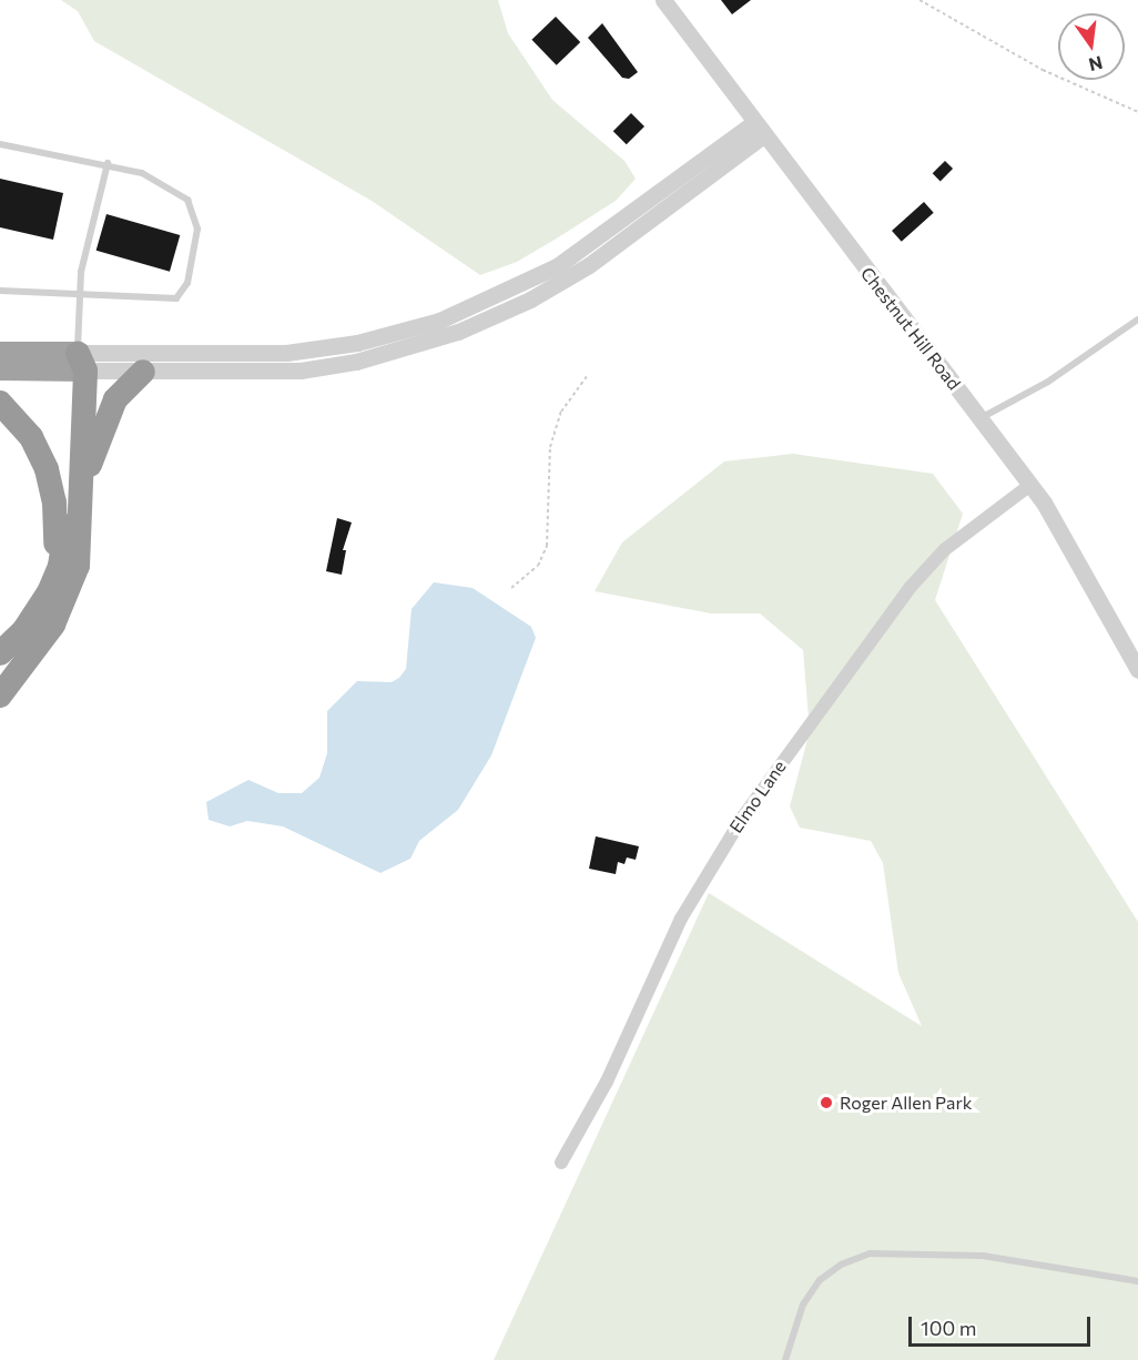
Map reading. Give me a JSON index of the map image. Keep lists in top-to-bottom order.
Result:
{
  "streets": {
    "street": ["Chestnut Hill Road", "Elmo Lane"]
  },
  "crossings": [
    ["Chestnut Hill Road", "Elmo Lane"]
  ],
  "places": ["Roger Allen Park"],
  "scale_bar": "100 m",
  "north": "bottom"
}
